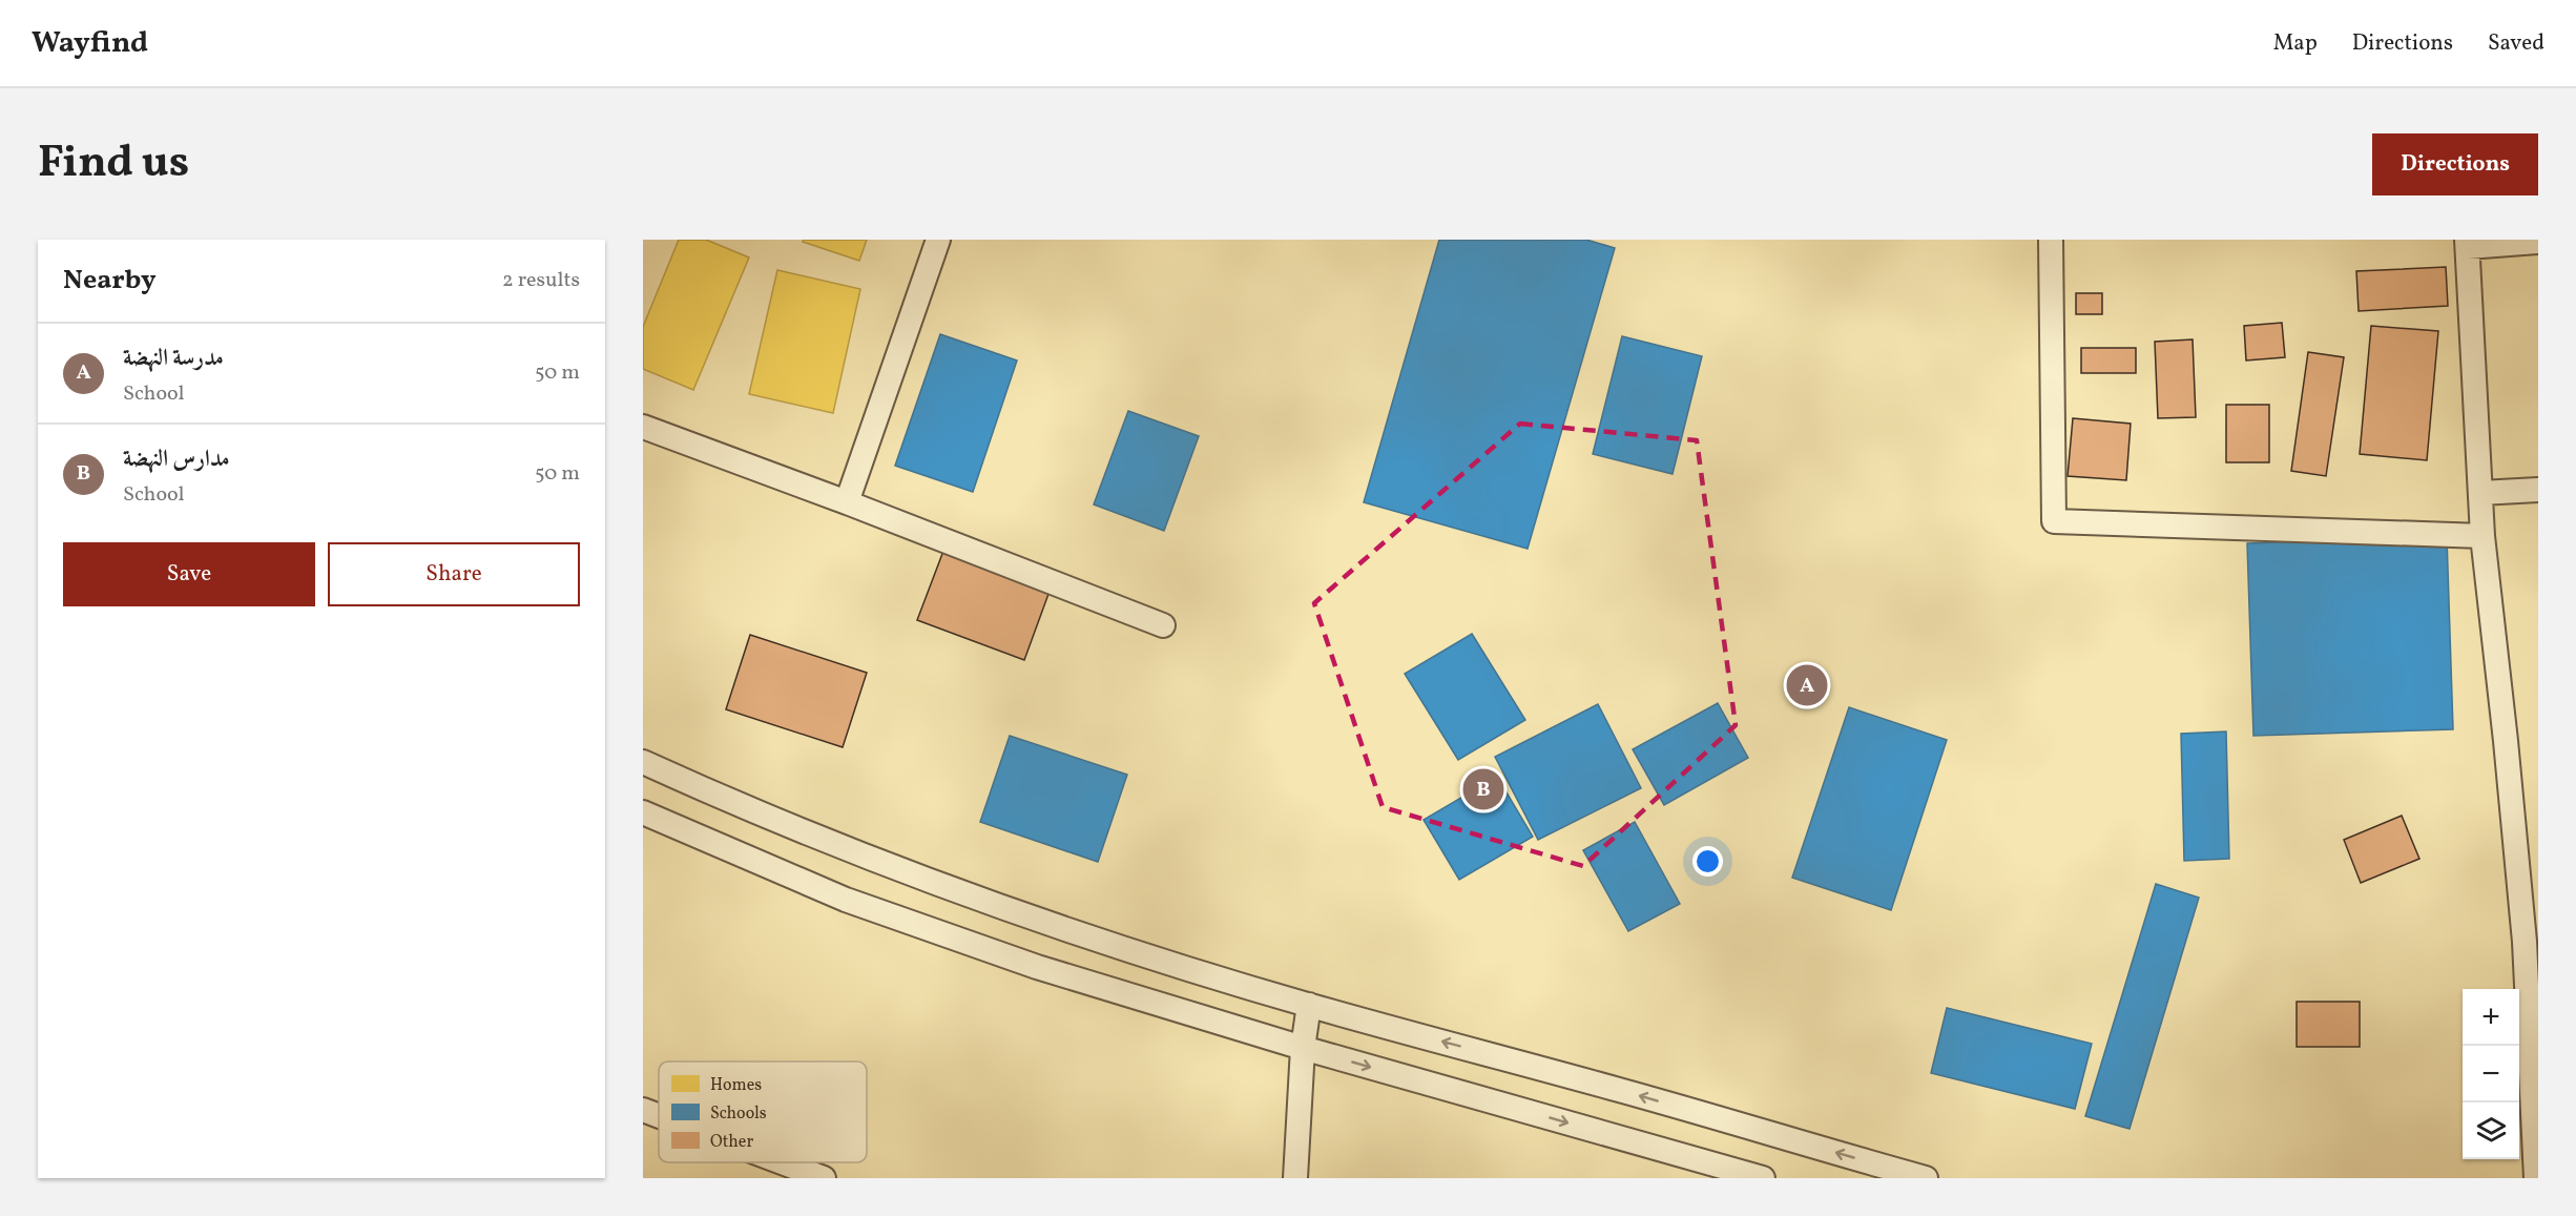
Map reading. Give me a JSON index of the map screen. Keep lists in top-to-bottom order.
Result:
{
  "legend": ["Homes", "Schools", "Other"],
  "page": {
    "header": "Wayfind",
    "nav": ["Map", "Directions", "Saved"],
    "title": "Find us",
    "buttons": [
      "Directions",
      ["Save", "Share"]
    ],
    "heading": ["Nearby", "2 results"],
    "list": [
      {
        "mark": "A",
        "name": "مدرسة النهضة",
        "note": "School",
        "value": "50 m"
      },
      {
        "mark": "B",
        "name": "مدارس النهضة",
        "note": "School",
        "value": "50 m"
      }
    ],
    "pins": ["A", "B"],
    "map_buttons": ["+", "−"]
  }
}
